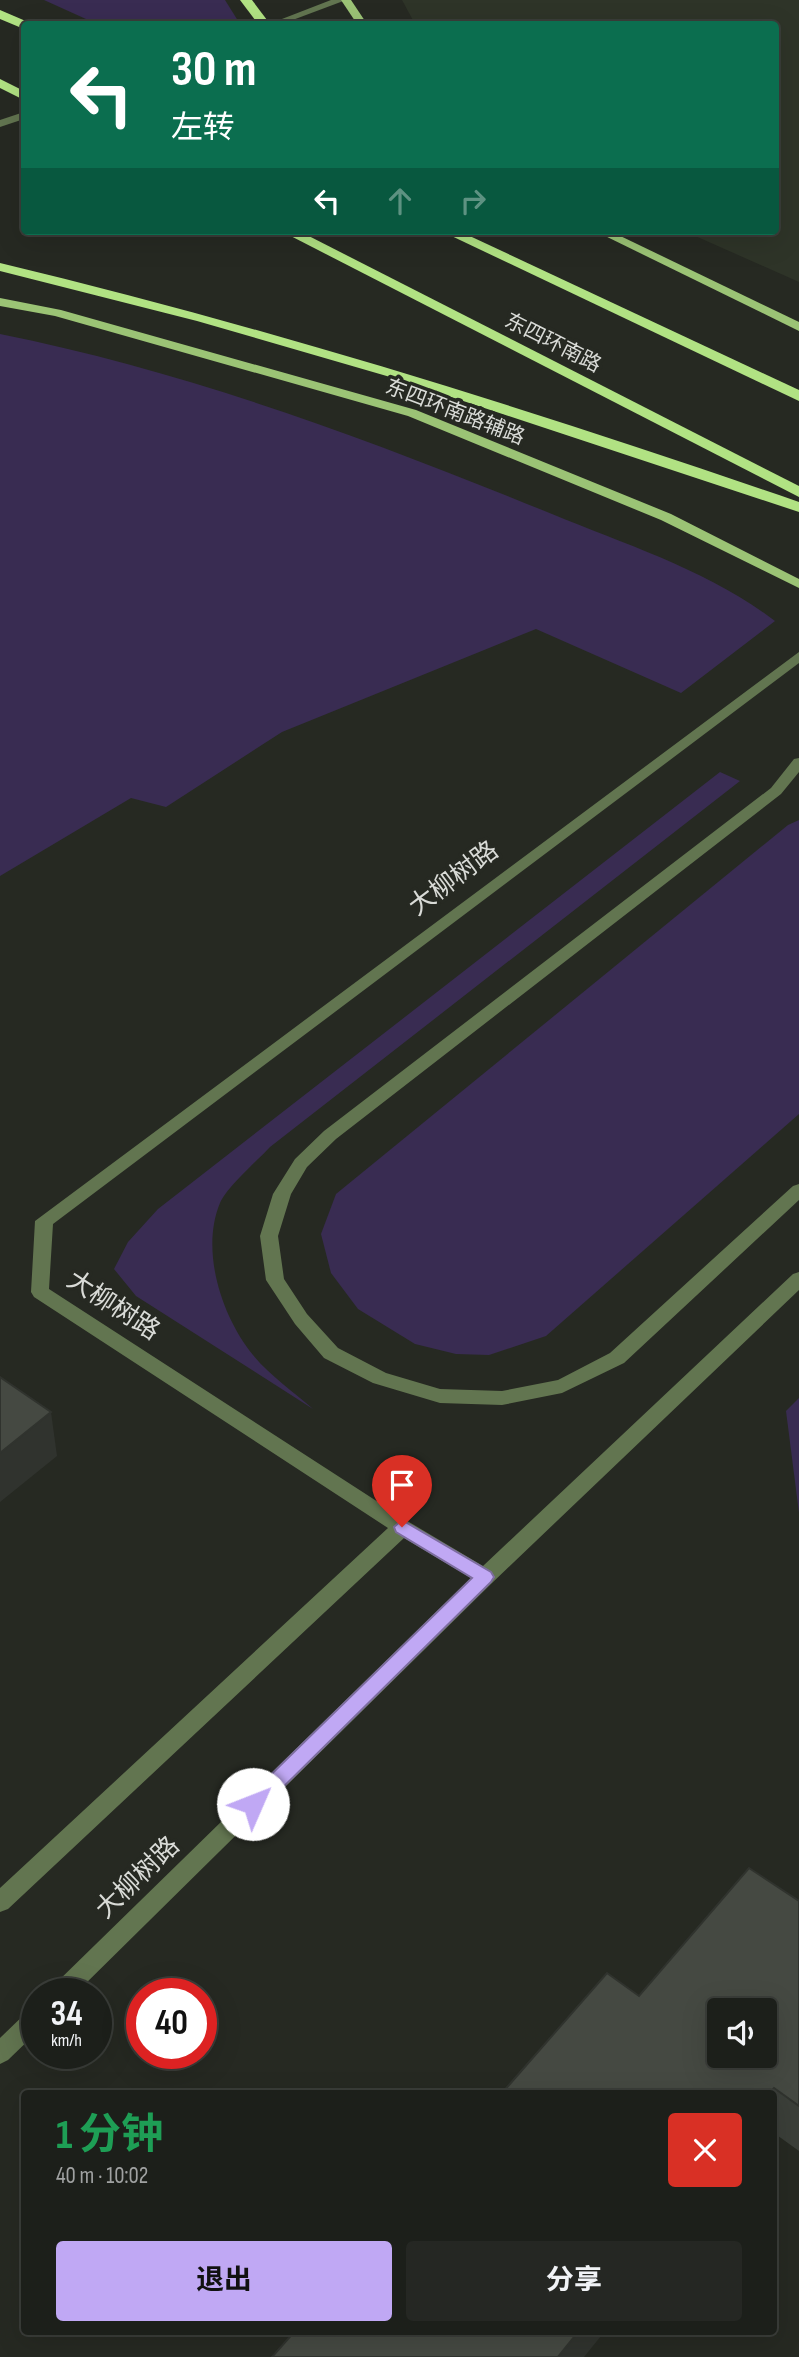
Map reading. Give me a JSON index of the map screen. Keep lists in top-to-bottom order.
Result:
{
  "streets": {
    "highway": ["东四环南路"],
    "main road": ["东四环南路辅路"],
    "street": ["大柳树路"]
  },
  "page": {
    "turn": ["30 m", "左转"],
    "speed": "34 km/h",
    "limit": "40",
    "heading": ["1 分钟", "40 m · 10:02"],
    "buttons": ["退出", "分享"]
  }
}
